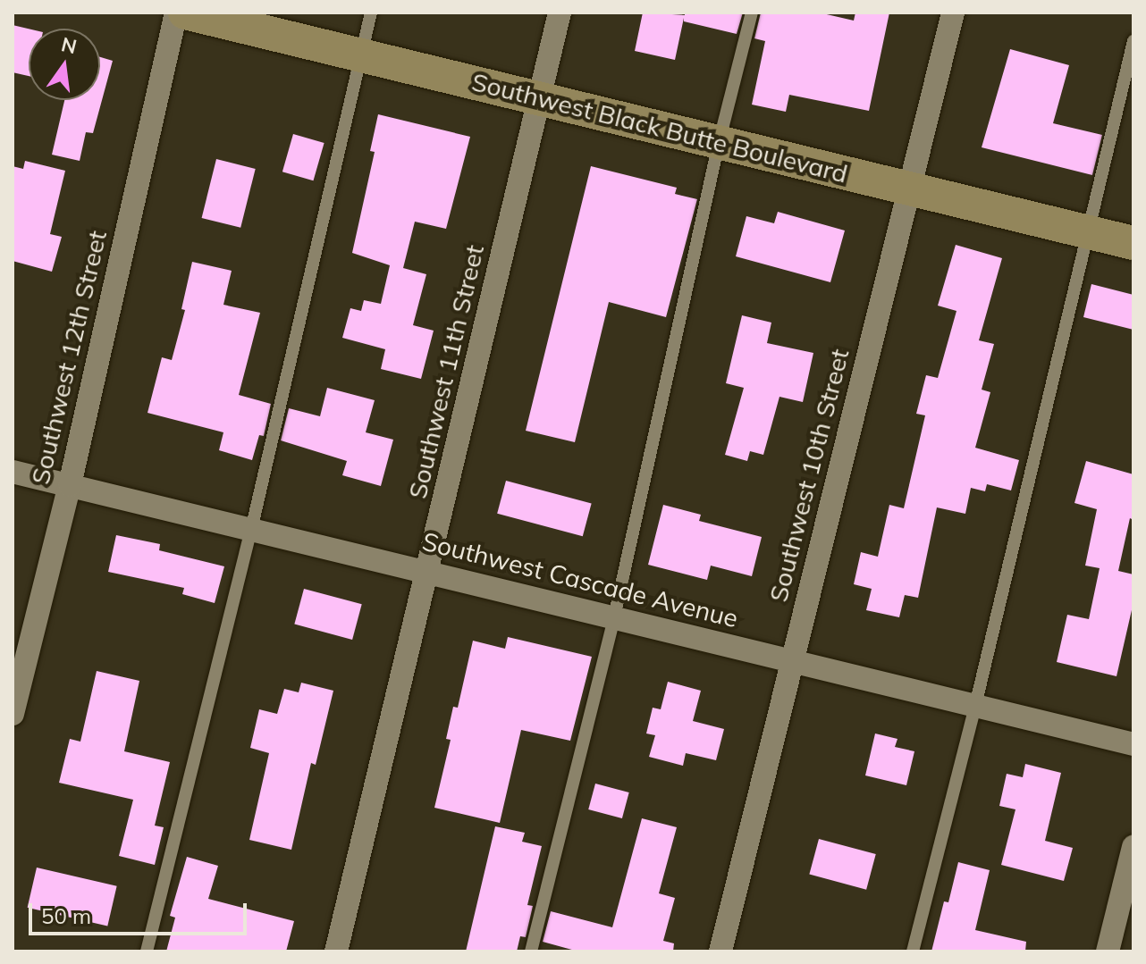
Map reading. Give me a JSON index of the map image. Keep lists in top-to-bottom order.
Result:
{
  "streets": {
    "street": [
      "Southwest Black Butte Boulevard",
      "Southwest 12th Street",
      "Southwest 11th Street",
      "Southwest 10th Street",
      "Southwest Cascade Avenue"
    ]
  },
  "crossings": [
    ["Southwest Black Butte Boulevard", "Southwest 11th Street"],
    ["Southwest Black Butte Boulevard", "Southwest 10th Street"],
    ["Southwest 12th Street", "Southwest Cascade Avenue"],
    ["Southwest 11th Street", "Southwest Cascade Avenue"],
    ["Southwest 10th Street", "Southwest Cascade Avenue"]
  ],
  "scale_bar": "50 m",
  "north": "top"
}
